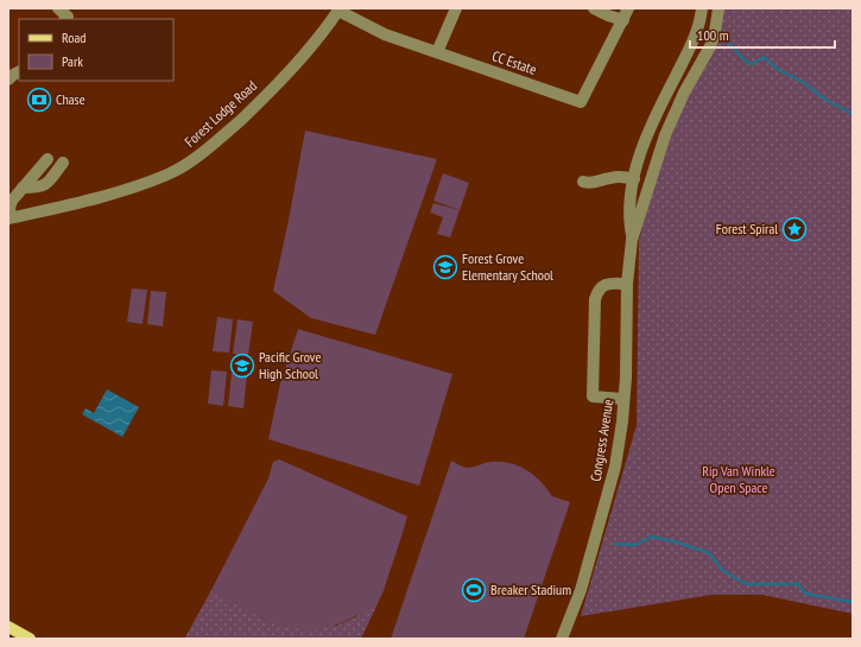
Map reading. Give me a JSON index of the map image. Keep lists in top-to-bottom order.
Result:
{
  "streets": {
    "street": ["CC Estate", "Forest Lodge Road", "Congress Avenue"]
  },
  "crossings": [
    ["CC Estate", "Forest Lodge Road"]
  ],
  "parks": ["Rip Van Winkle Open Space"],
  "places": {
    "bank": ["Chase"],
    "place": ["Forest Spiral"],
    "school or university": ["Forest Grove Elementary School", "Pacific Grove High School"],
    "sports": ["Breaker Stadium"]
  },
  "legend": ["Road", "Park"],
  "scale_bar": "100 m"
}
